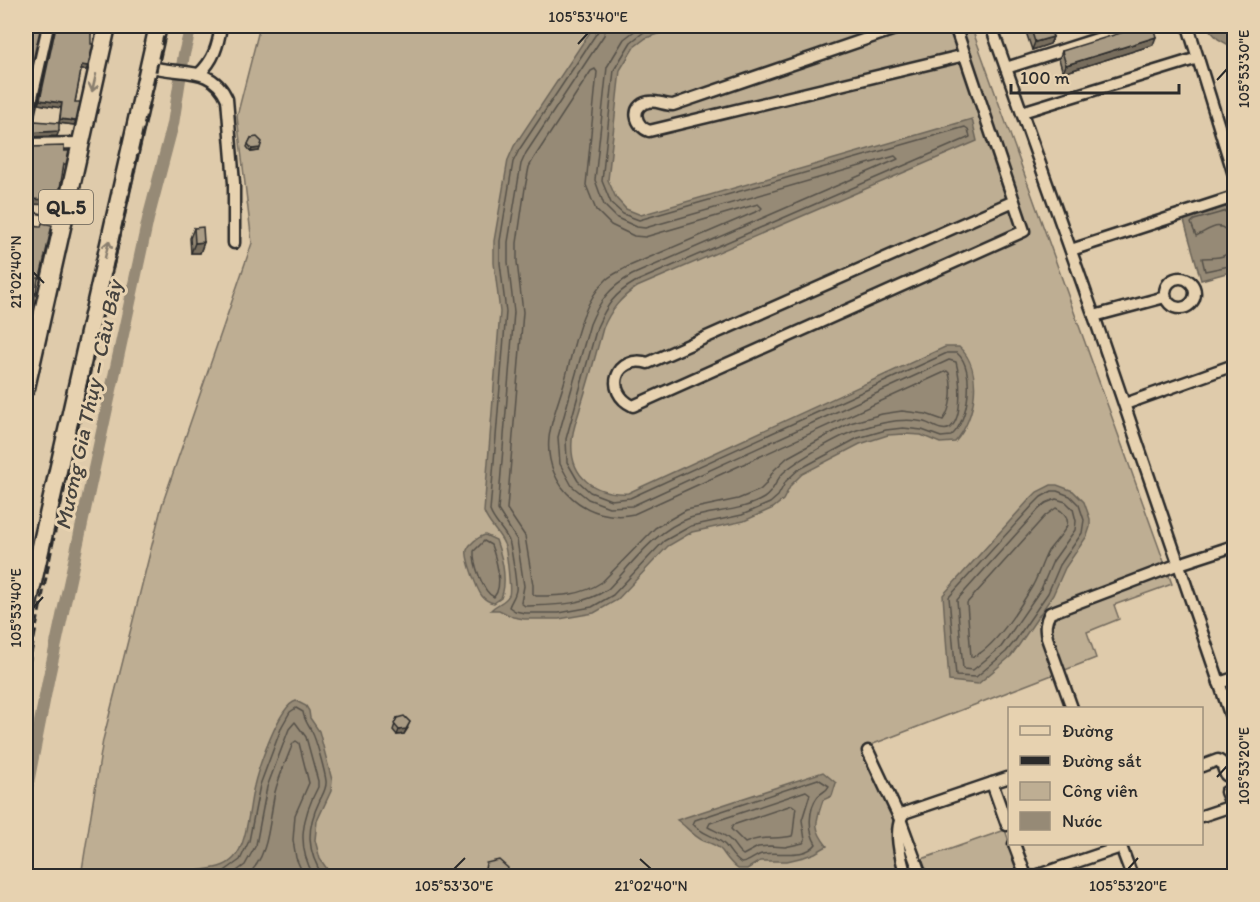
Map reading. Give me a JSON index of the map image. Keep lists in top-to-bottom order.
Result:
{
  "streets": {
    "highway": ["QL.5"]
  },
  "water": ["Mương Gia Thụy – Cầu Bây"],
  "legend": [
    "Đường",
    "Đường sắt",
    "Công viên",
    "Nước"
  ],
  "scale_bar": "100 m",
  "coordinates": [
    "105°53'40\"E",
    "105°53'30\"E",
    "21°02'40\"N",
    "105°53'20\"E"
  ]
}
